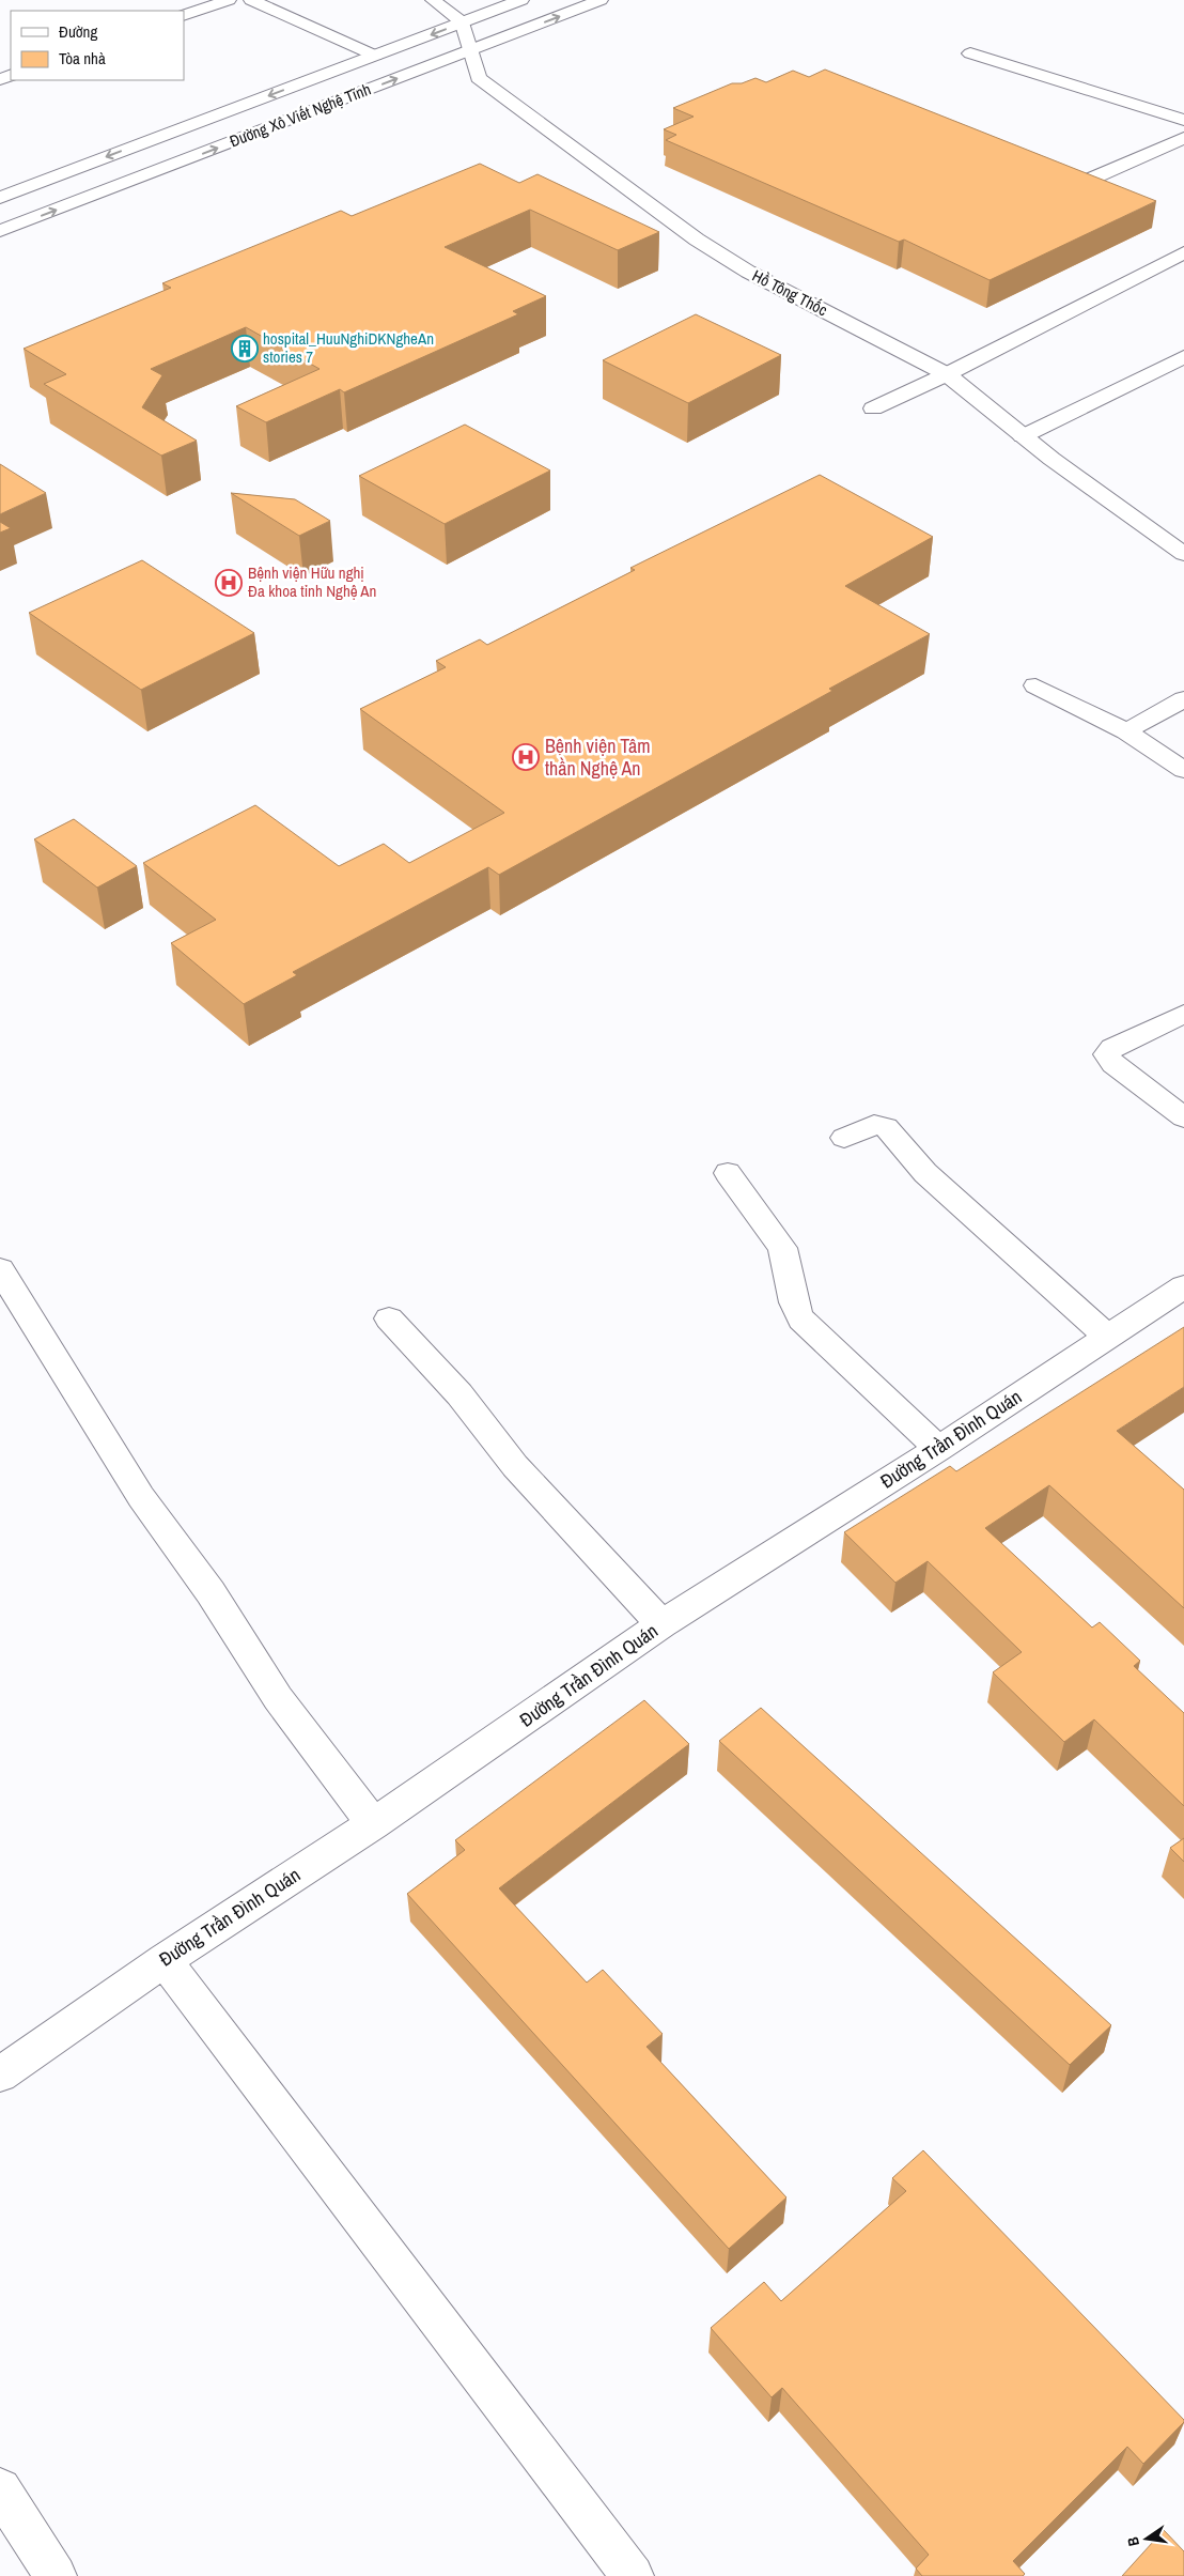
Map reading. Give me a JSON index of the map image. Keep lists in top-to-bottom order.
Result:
{
  "streets": {
    "street": ["Đường Xô Viết Nghệ Tĩnh", "Hồ Tông Thốc", "Đường Trần Đình Quán"]
  },
  "crossings": [
    ["Đường Xô Viết Nghệ Tĩnh", "Hồ Tông Thốc"]
  ],
  "places": {
    "building": ["hospital_HuuNghiDKNgheAn stories 7"],
    "hospital": ["Bệnh viện Hữu nghị Đa khoa tỉnh Nghệ An", "Bệnh viện Tâm thần Nghệ An"]
  },
  "legend": ["Đường", "Tòa nhà"],
  "north": "left"
}
